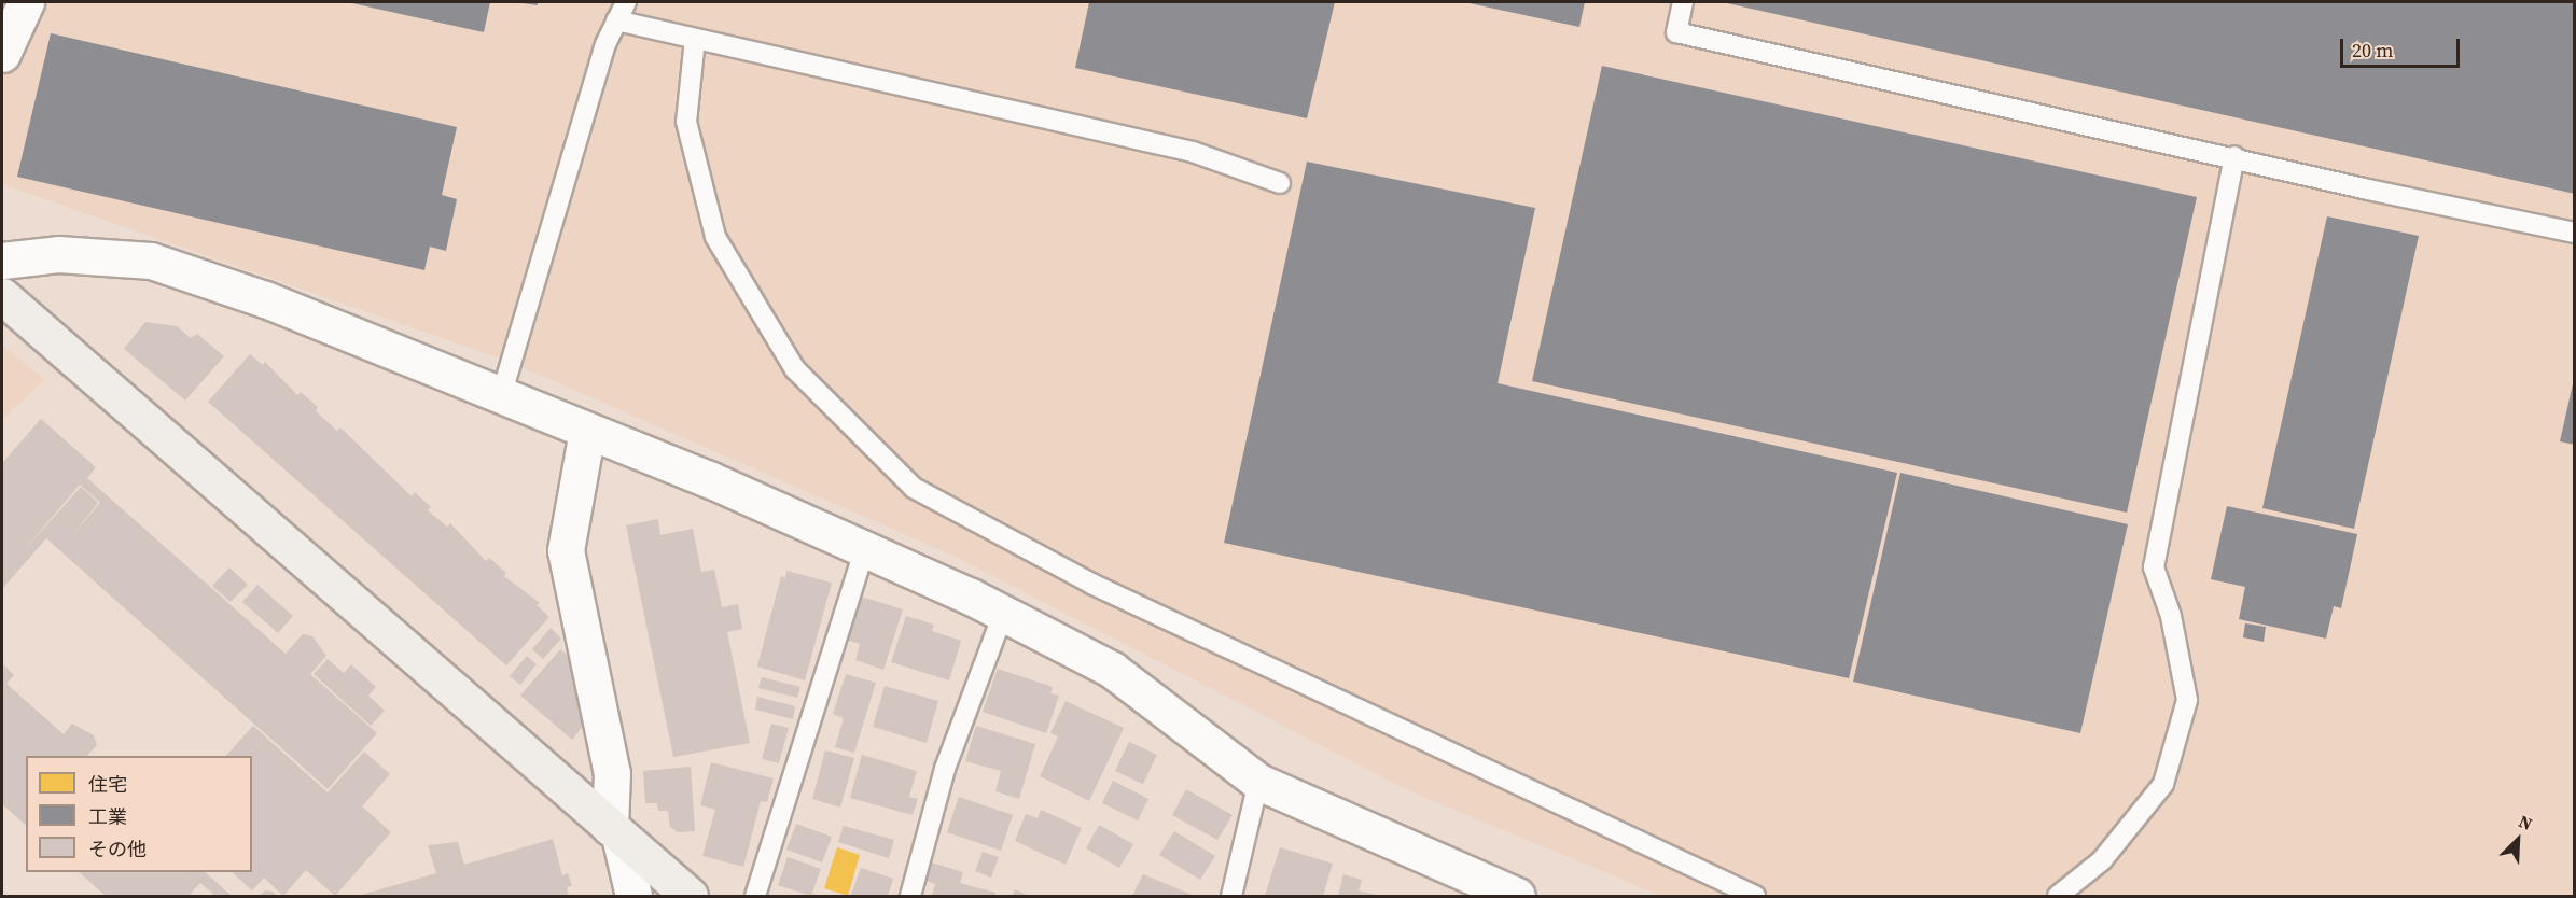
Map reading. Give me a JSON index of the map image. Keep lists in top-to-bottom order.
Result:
{
  "legend": ["住宅", "工業", "その他"],
  "scale_bar": "20 m",
  "north": "top right"
}
